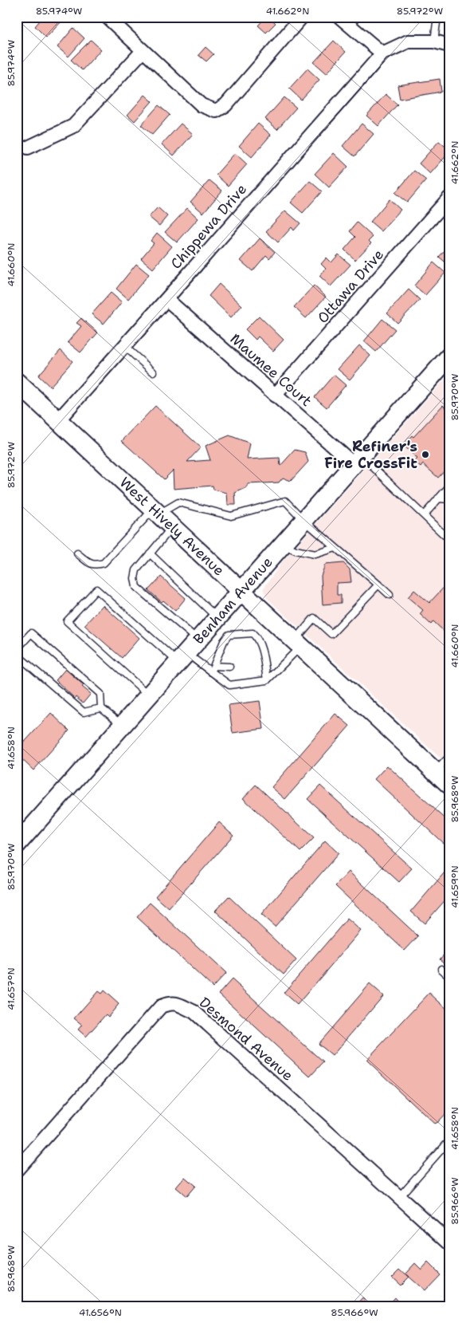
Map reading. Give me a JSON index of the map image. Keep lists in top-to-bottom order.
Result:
{
  "streets": {
    "main road": ["West Hively Avenue", "Benham Avenue"],
    "street": [
      "Chippewa Drive",
      "Ottawa Drive",
      "Maumee Court",
      "Desmond Avenue"
    ]
  },
  "crossings": [
    ["Chippewa Drive", "Maumee Court"],
    ["Chippewa Drive", "West Hively Avenue"],
    ["Ottawa Drive", "Maumee Court"],
    ["Maumee Court", "Benham Avenue"],
    ["West Hively Avenue", "Benham Avenue"]
  ],
  "places": ["Refiner's Fire CrossFit"],
  "coordinates": [
    "85.974°W",
    "41.662°N",
    "85.972°W",
    "41.660°N",
    "85.970°W",
    "41.658°N",
    "85.968°W",
    "41.659°N",
    "41.657°N",
    "85.966°W",
    "41.656°N"
  ]
}
